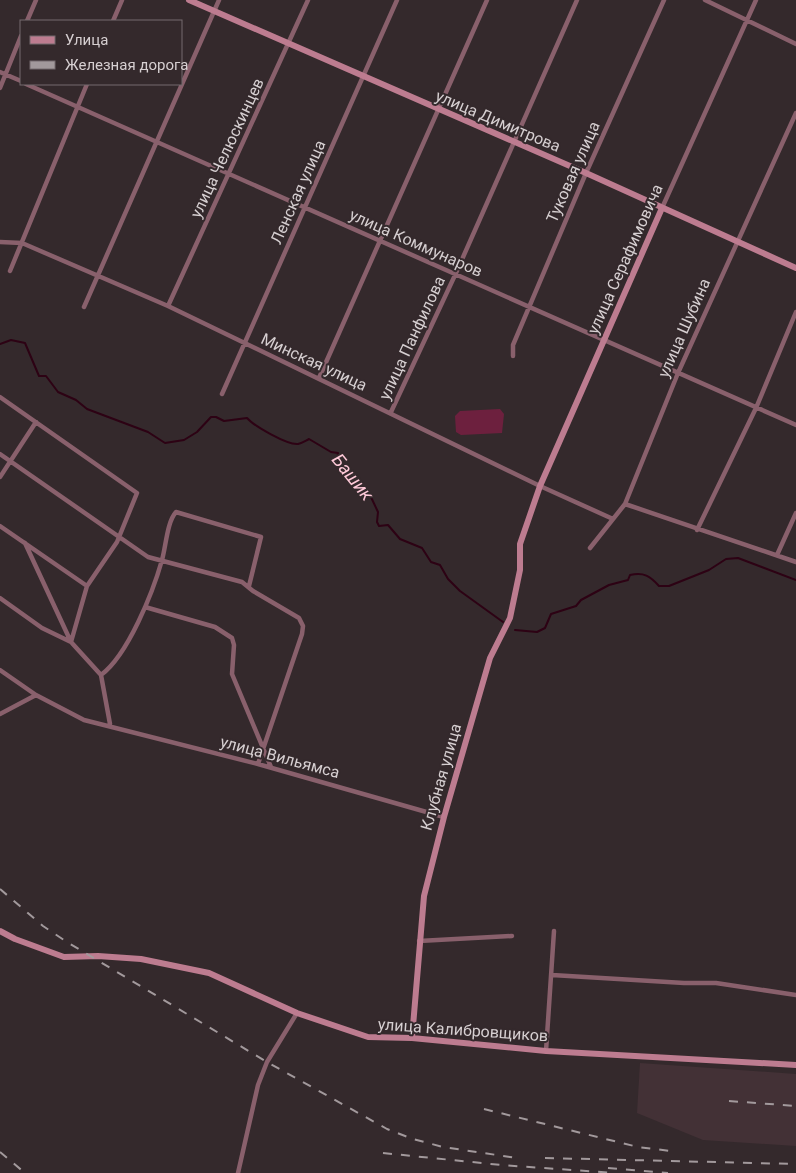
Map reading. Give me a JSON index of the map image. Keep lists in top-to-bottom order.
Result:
{
  "streets": {
    "street": [
      "улица Димитрова",
      "улица Челюскинцев",
      "Туковая улица",
      "Ленская улица",
      "улица Коммунаров",
      "улица Серафимовича",
      "улица Шубина",
      "улица Панфилова",
      "Минская улица",
      "улица Вильямса",
      "Клубная улица",
      "улица Калибровщиков"
    ]
  },
  "crossings": [
    ["улица Димитрова", "улица Челюскинцев"],
    ["улица Димитрова", "Туковая улица"],
    ["улица Димитрова", "Ленская улица"],
    ["улица Димитрова", "улица Серафимовича"],
    ["улица Димитрова", "улица Шубина"],
    ["улица Димитрова", "улица Панфилова"],
    ["улица Челюскинцев", "улица Коммунаров"],
    ["улица Челюскинцев", "Минская улица"],
    ["Туковая улица", "улица Коммунаров"],
    ["Ленская улица", "улица Коммунаров"],
    ["Ленская улица", "Минская улица"],
    ["улица Коммунаров", "улица Серафимовича"],
    ["улица Коммунаров", "улица Шубина"],
    ["улица Коммунаров", "улица Панфилова"],
    ["улица Серафимовича", "Минская улица"],
    ["улица Серафимовича", "Клубная улица"],
    ["улица Шубина", "Минская улица"],
    ["улица Панфилова", "Минская улица"],
    ["улица Вильямса", "Клубная улица"],
    ["Клубная улица", "улица Калибровщиков"]
  ],
  "water": ["Башик"],
  "legend": ["Улица", "Железная дорога"]
}
